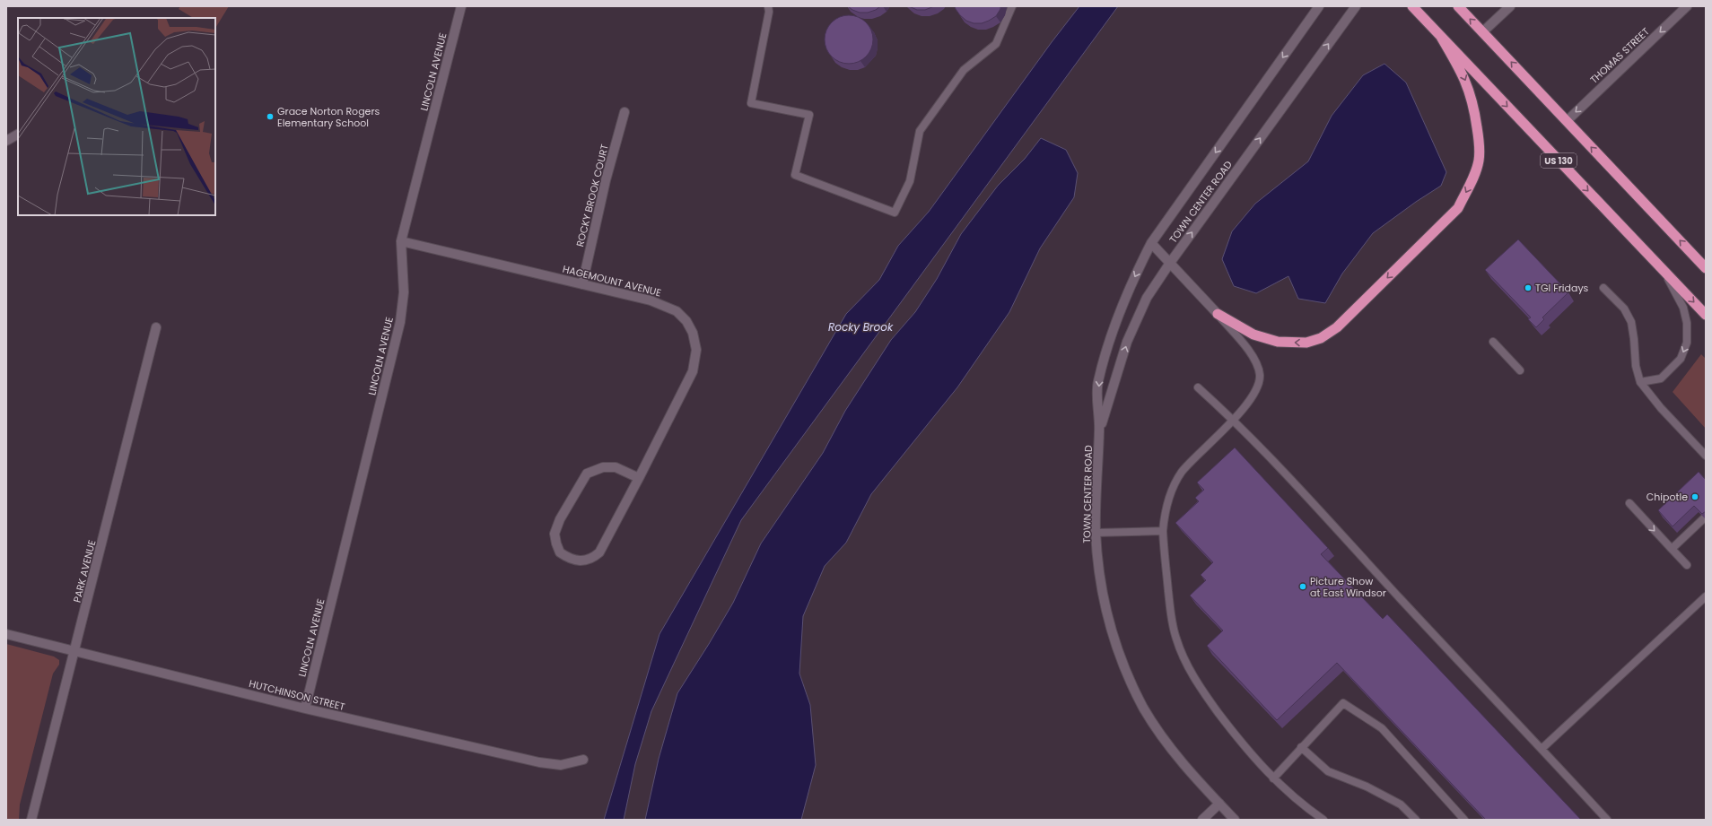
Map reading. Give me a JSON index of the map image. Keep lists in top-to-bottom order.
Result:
{
  "streets": {
    "highway": ["US 130"],
    "street": [
      "THOMAS STREET",
      "LINCOLN AVENUE",
      "ROCKY BROOK COURT",
      "TOWN CENTER ROAD",
      "HAGEMOUNT AVENUE",
      "PARK AVENUE",
      "HUTCHINSON STREET"
    ]
  },
  "crossings": [
    ["LINCOLN AVENUE", "HAGEMOUNT AVENUE"],
    ["LINCOLN AVENUE", "HUTCHINSON STREET"],
    ["ROCKY BROOK COURT", "HAGEMOUNT AVENUE"],
    ["PARK AVENUE", "HUTCHINSON STREET"]
  ],
  "one_way": ["THOMAS STREET"],
  "water": ["Rocky Brook"],
  "places": [
    "Grace Norton Rogers Elementary School",
    "TGI Fridays",
    "Chipotle",
    "Picture Show at East Windsor"
  ]
}
